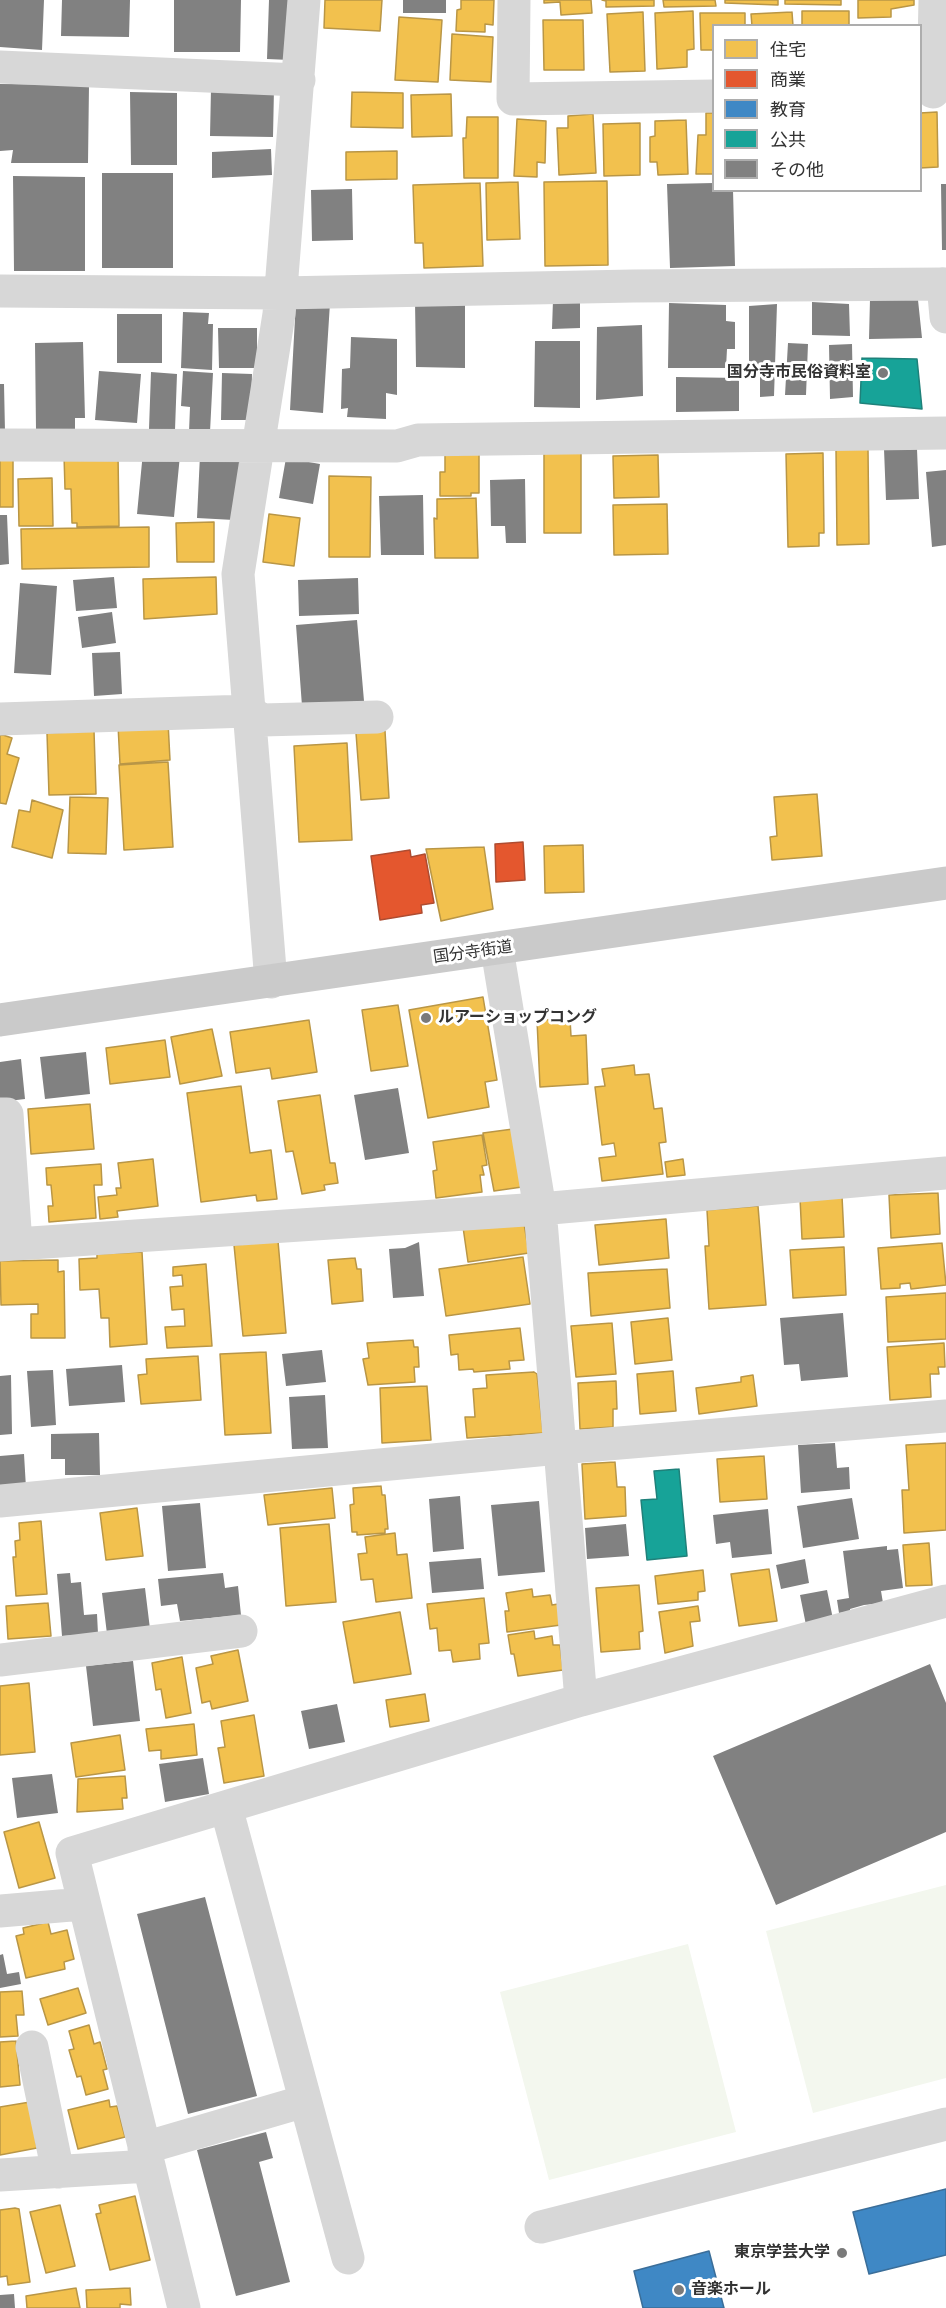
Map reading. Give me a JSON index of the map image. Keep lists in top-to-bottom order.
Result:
{
  "streets": {
    "main road": ["国分寺街道"]
  },
  "places": [
    "国分寺市民俗資料室",
    "ルアーショップコング",
    "東京学芸大学",
    "音楽ホール"
  ],
  "legend": [
    "住宅",
    "商業",
    "教育",
    "公共",
    "その他"
  ]
}
